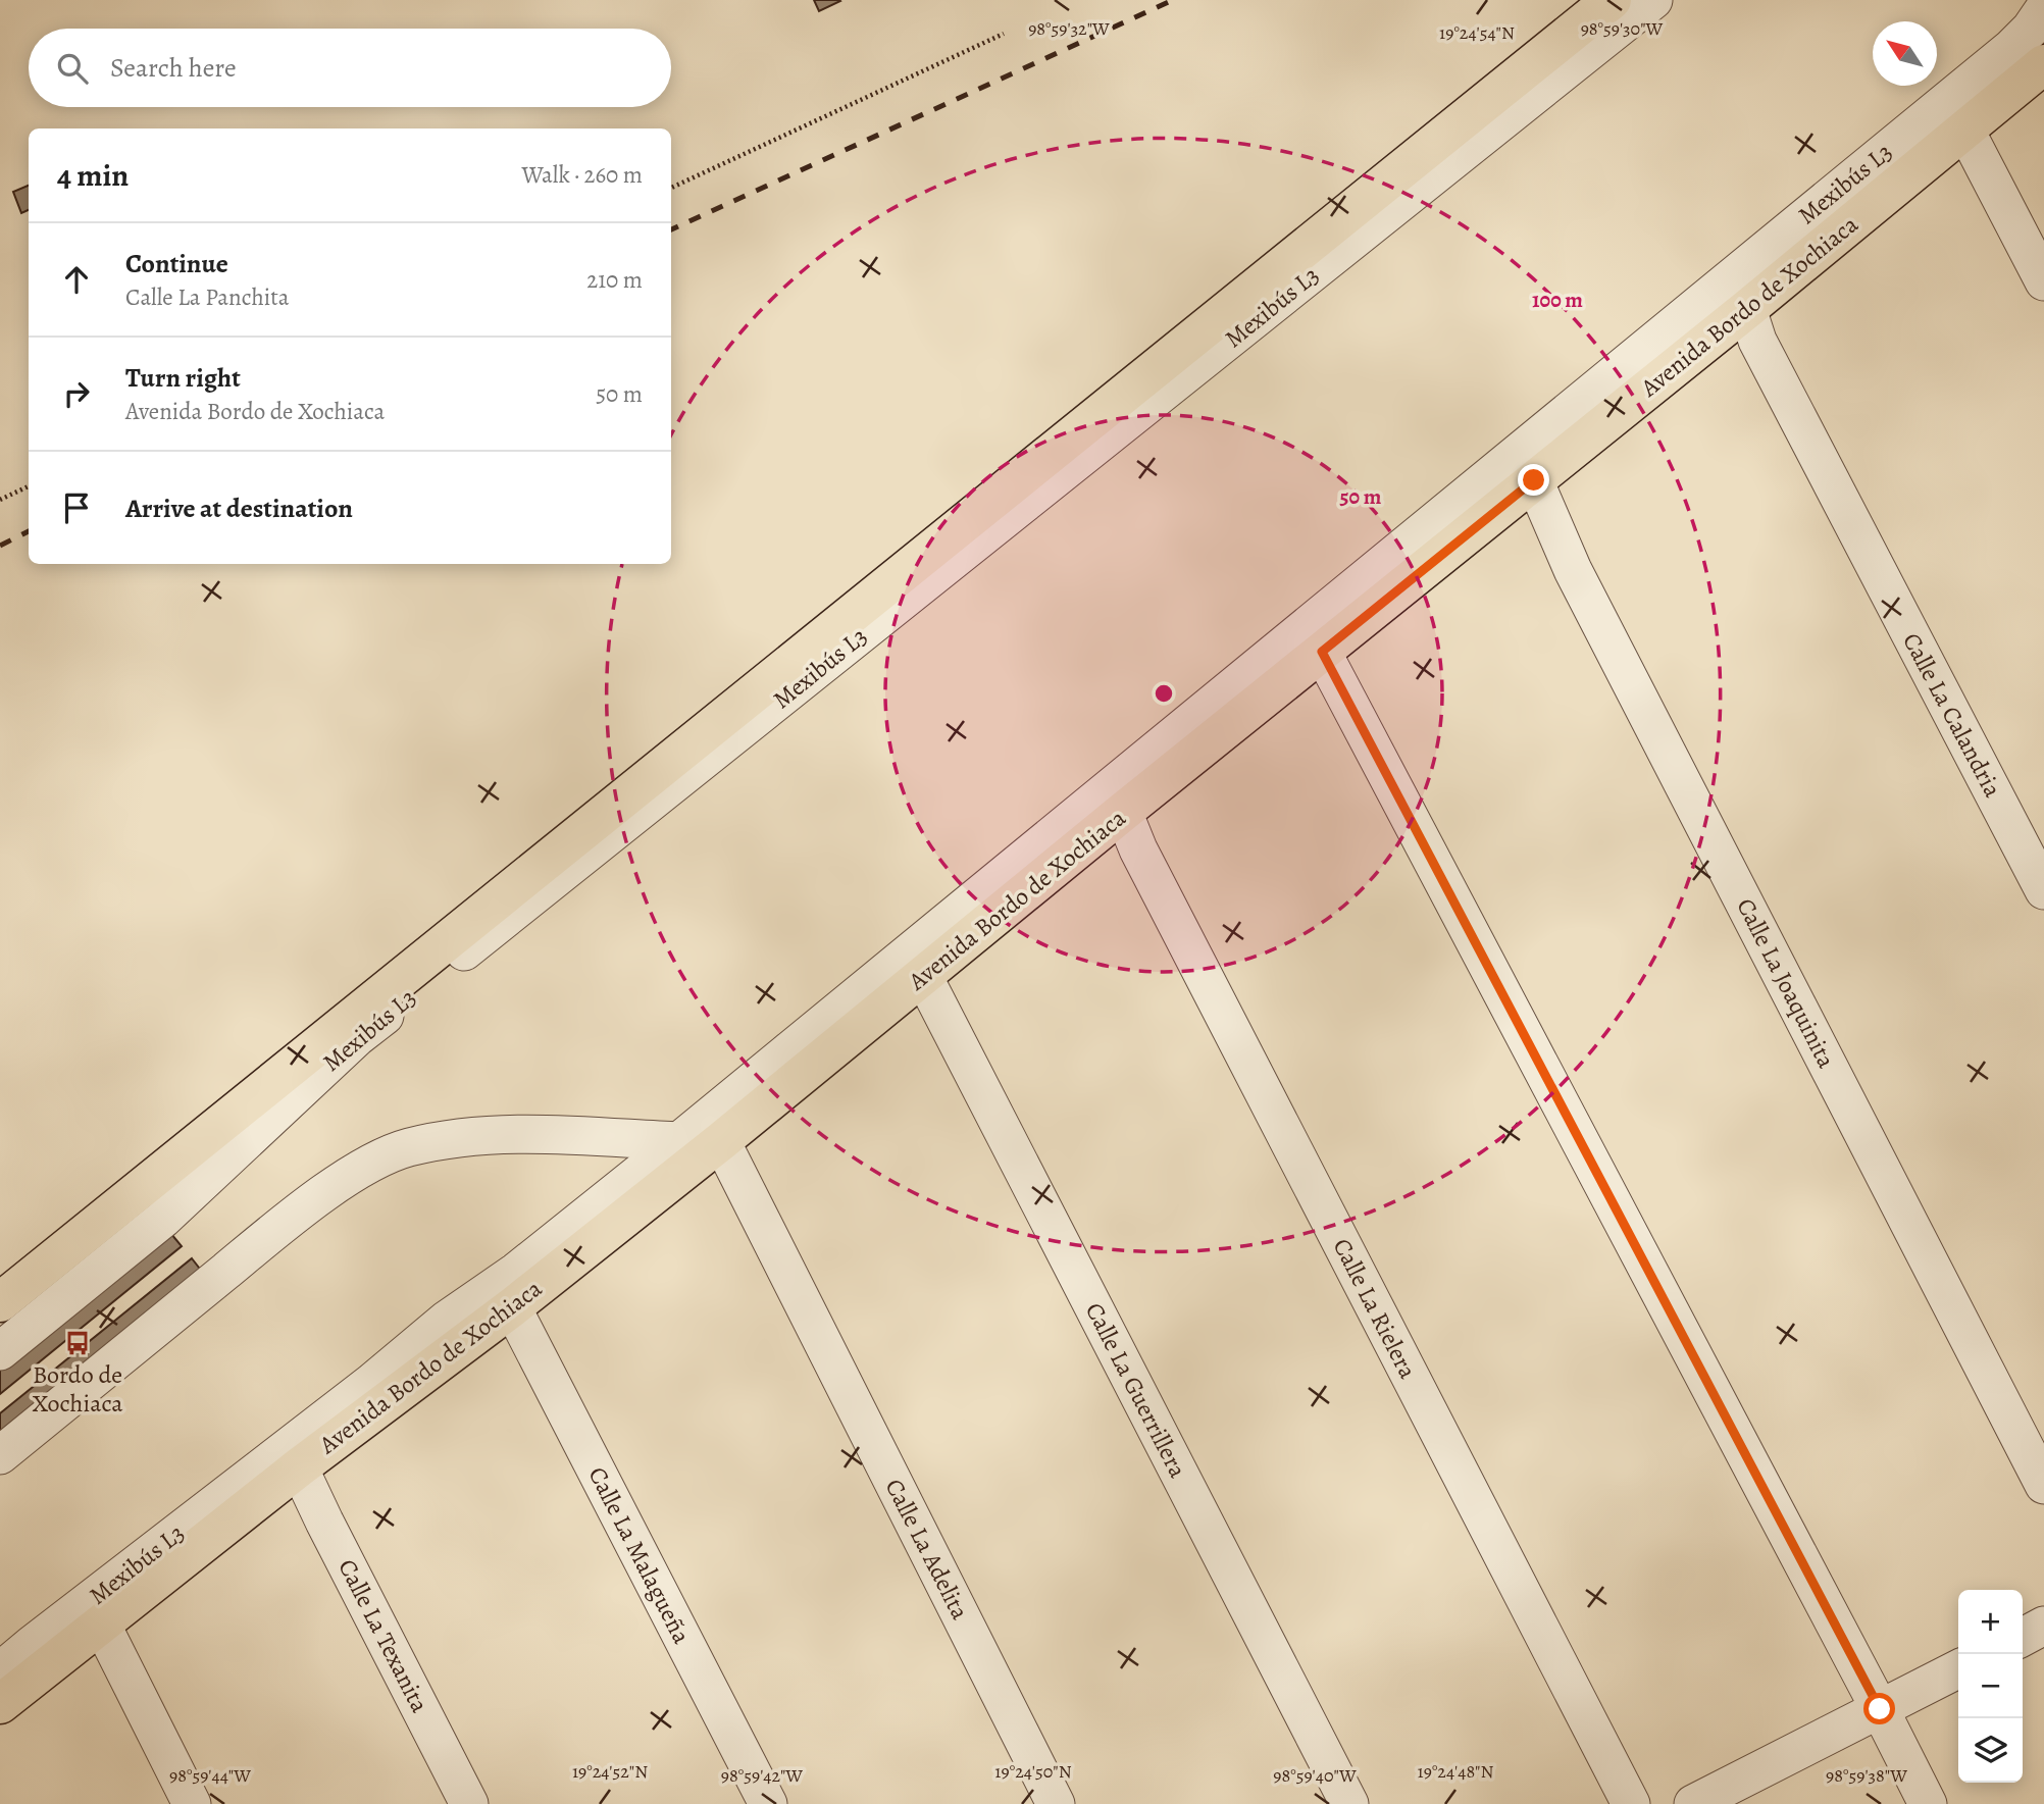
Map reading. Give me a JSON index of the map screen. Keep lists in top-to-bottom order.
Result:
{
  "streets": {
    "main road": ["Avenida Bordo de Xochiaca"],
    "street": [
      "Mexibús L3",
      "Calle La Calandria",
      "Calle La Joaquinita",
      "Calle La Rielera",
      "Calle La Guerrillera",
      "Calle La Adelita",
      "Calle La Malagueña",
      "Calle La Texanita"
    ]
  },
  "crossings": [
    ["Avenida Bordo de Xochiaca", "Calle La Calandria"],
    ["Avenida Bordo de Xochiaca", "Calle La Joaquinita"],
    ["Avenida Bordo de Xochiaca", "Calle La Rielera"],
    ["Avenida Bordo de Xochiaca", "Calle La Guerrillera"],
    ["Avenida Bordo de Xochiaca", "Calle La Adelita"],
    ["Avenida Bordo de Xochiaca", "Calle La Malagueña"],
    ["Avenida Bordo de Xochiaca", "Calle La Texanita"]
  ],
  "places": {
    "bus stop": ["Bordo de Xochiaca"]
  },
  "north": "top left",
  "page": {
    "search": "Search here",
    "heading": ["4 min", "Walk · 260 m"],
    "list": [
      ["Continue", "Calle La Panchita", "210 m"],
      ["Turn right", "Avenida Bordo de Xochiaca", "50 m"],
      "Arrive at destination"
    ],
    "map_buttons": ["+", "−"]
  },
  "coordinates": [
    "98°59'32\"W",
    "98°59'30\"W",
    "19°24'54\"N",
    "19°24'52\"N",
    "19°24'50\"N",
    "19°24'48\"N",
    "98°59'44\"W",
    "98°59'42\"W",
    "98°59'40\"W",
    "98°59'38\"W"
  ],
  "rings": ["100 m", "50 m"]
}
